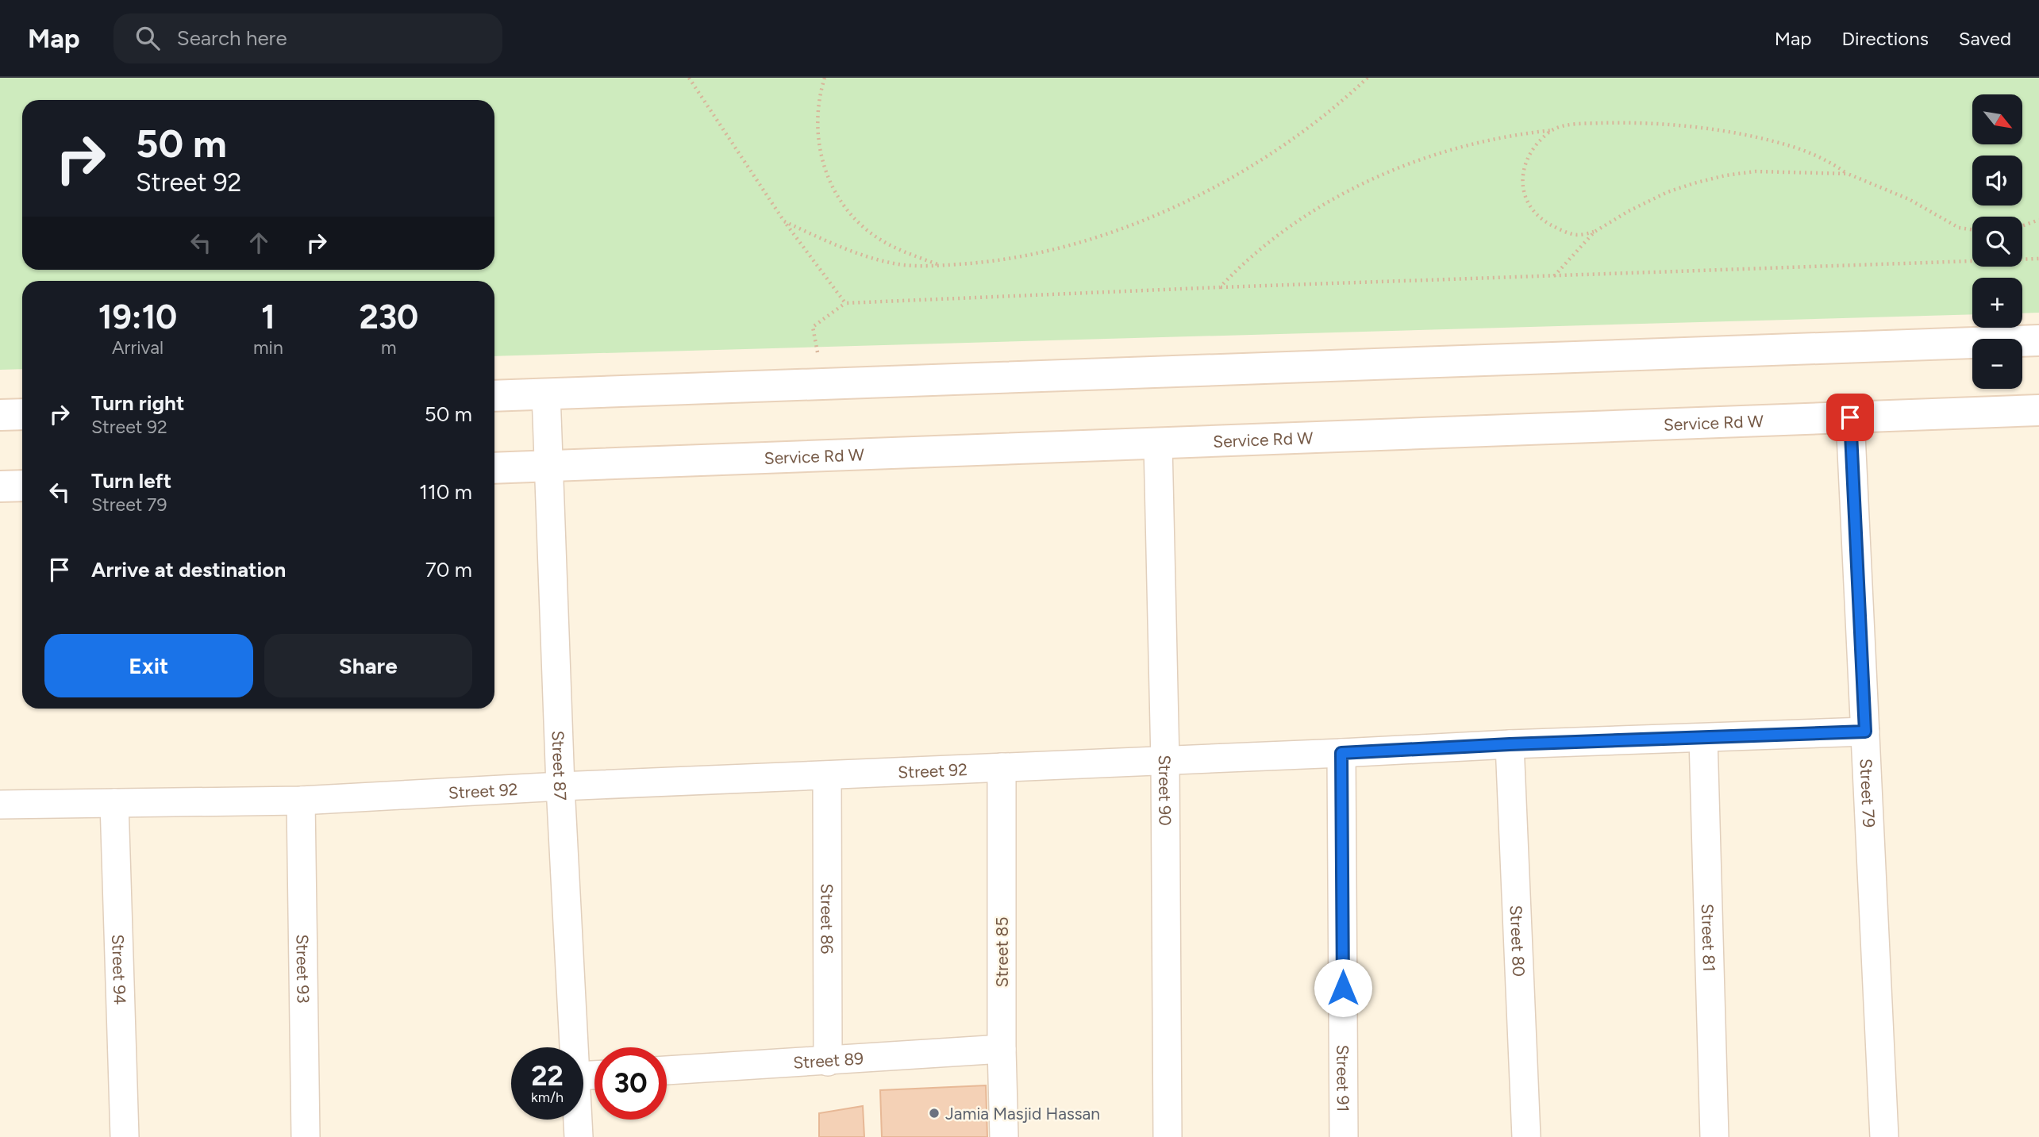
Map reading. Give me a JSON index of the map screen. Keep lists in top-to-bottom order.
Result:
{
  "streets": {
    "main road": ["Service Rd W"],
    "street": [
      "Street 87",
      "Street 92",
      "Street 90",
      "Street 79",
      "Street 86",
      "Street 81",
      "Street 80",
      "Street 85",
      "Street 93",
      "Street 94",
      "Street 89",
      "Street 91"
    ]
  },
  "crossings": [
    ["Service Rd W", "Street 87"],
    ["Service Rd W", "Street 90"],
    ["Service Rd W", "Street 79"],
    ["Street 87", "Street 92"],
    ["Street 92", "Street 90"],
    ["Street 92", "Street 79"],
    ["Street 92", "Street 86"],
    ["Street 92", "Street 81"],
    ["Street 92", "Street 80"],
    ["Street 92", "Street 85"],
    ["Street 92", "Street 93"],
    ["Street 92", "Street 94"],
    ["Street 92", "Street 91"],
    ["Street 86", "Street 89"],
    ["Street 85", "Street 89"]
  ],
  "places": ["Jamia Masjid Hassan"],
  "north": "bottom right",
  "page": {
    "header": "Map",
    "search": "Search here",
    "nav": ["Map", "Directions", "Saved"],
    "map_buttons": ["+", "−"],
    "turn": ["50 m", "Street 92"],
    "eta": [
      "19:10",
      "Arrival",
      "1",
      "min",
      "230",
      "m"
    ],
    "list": [
      {
        "name": "Turn right",
        "note": "Street 92",
        "value": "50 m"
      },
      {
        "name": "Turn left",
        "note": "Street 79",
        "value": "110 m"
      },
      {
        "name": "Arrive at destination",
        "value": "70 m"
      }
    ],
    "buttons": ["Exit", "Share"],
    "speed": "22 km/h",
    "limit": "30"
  }
}
